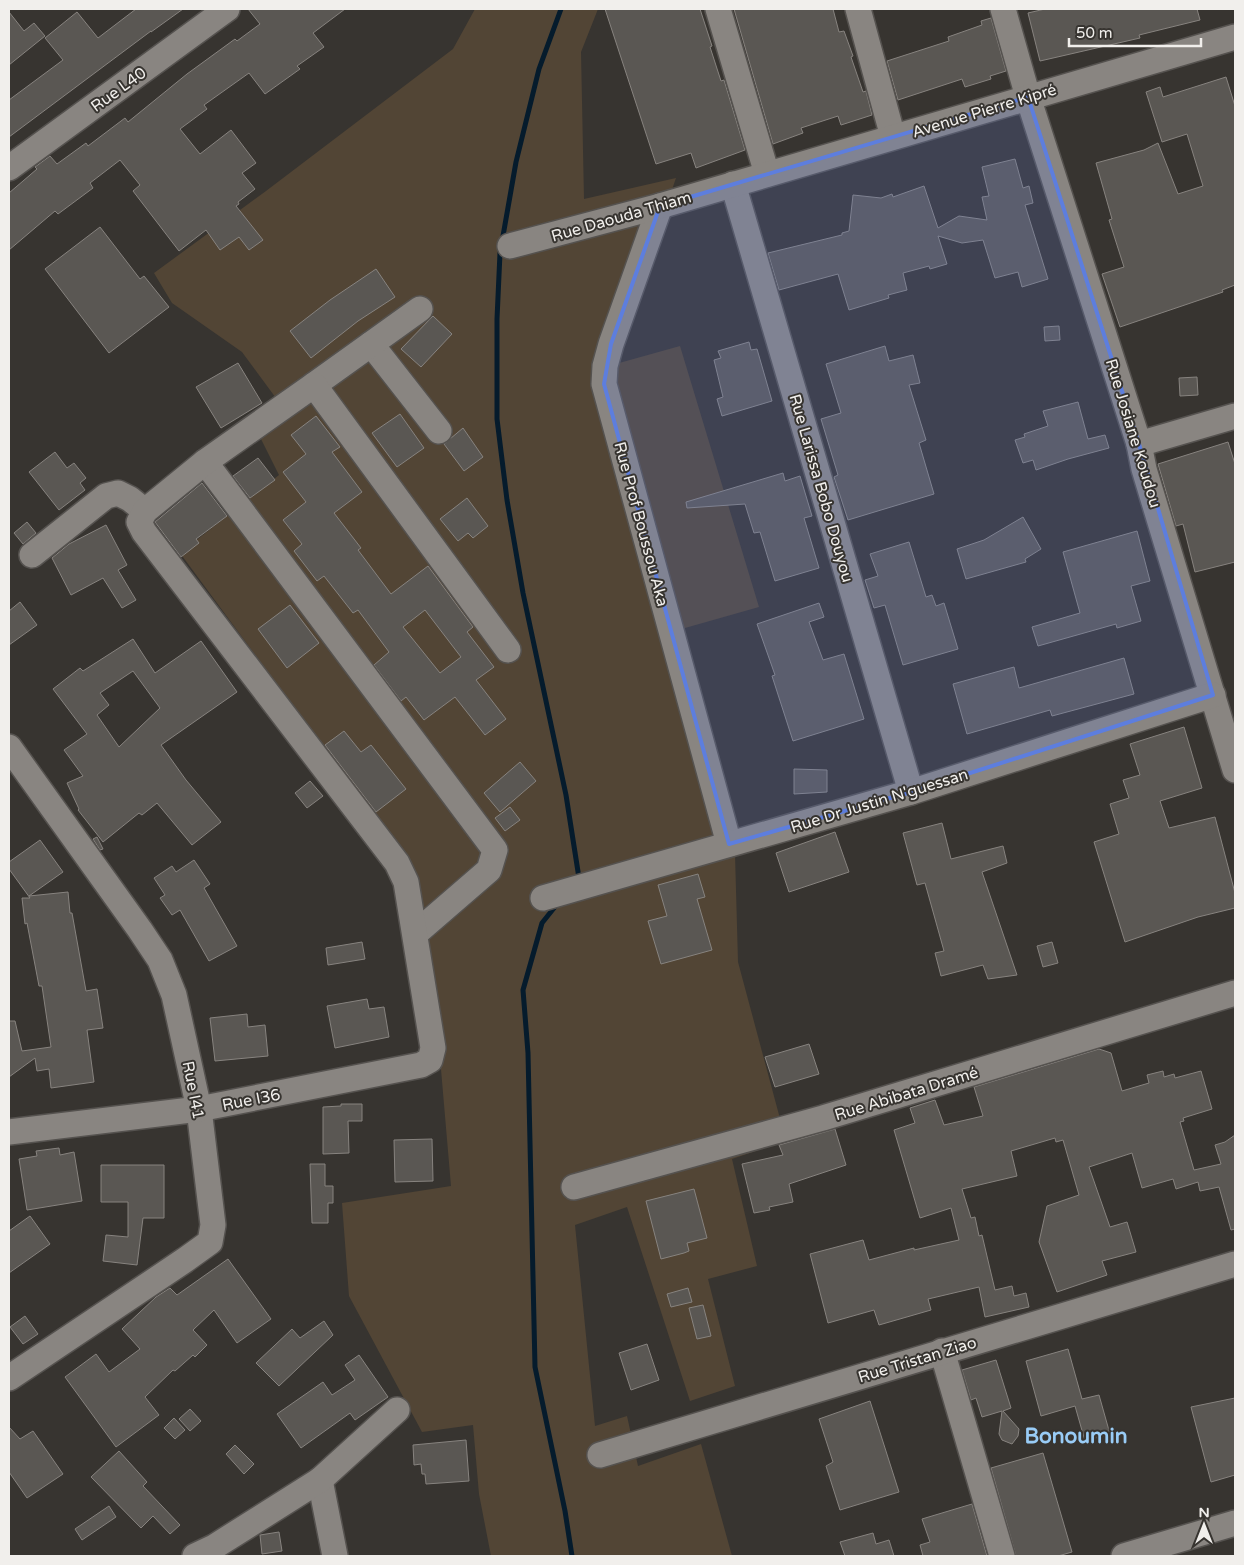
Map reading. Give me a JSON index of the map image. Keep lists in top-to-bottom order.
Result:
{
  "streets": {
    "street": [
      "Rue L40",
      "Avenue Pierre Kipré",
      "Rue Daouda Thiam",
      "Rue Josiane Koudou",
      "Rue Larissa Bobo Douyou",
      "Rue Prof Boussou Aka",
      "Rue Dr Justin N'guessan",
      "Rue I41",
      "Rue Abibata Dramé",
      "Rue I36",
      "Rue Tristan Ziao"
    ]
  },
  "crossings": [
    ["Avenue Pierre Kipré", "Rue Daouda Thiam"],
    ["Avenue Pierre Kipré", "Rue Josiane Koudou"],
    ["Avenue Pierre Kipré", "Rue Larissa Bobo Douyou"],
    ["Rue Daouda Thiam", "Rue Larissa Bobo Douyou"],
    ["Rue Daouda Thiam", "Rue Prof Boussou Aka"],
    ["Rue Josiane Koudou", "Rue Dr Justin N'guessan"],
    ["Rue Larissa Bobo Douyou", "Rue Dr Justin N'guessan"],
    ["Rue Prof Boussou Aka", "Rue Dr Justin N'guessan"],
    ["Rue I41", "Rue I36"]
  ],
  "districts": ["Bonoumin"],
  "scale_bar": "50 m",
  "north": "top"
}
